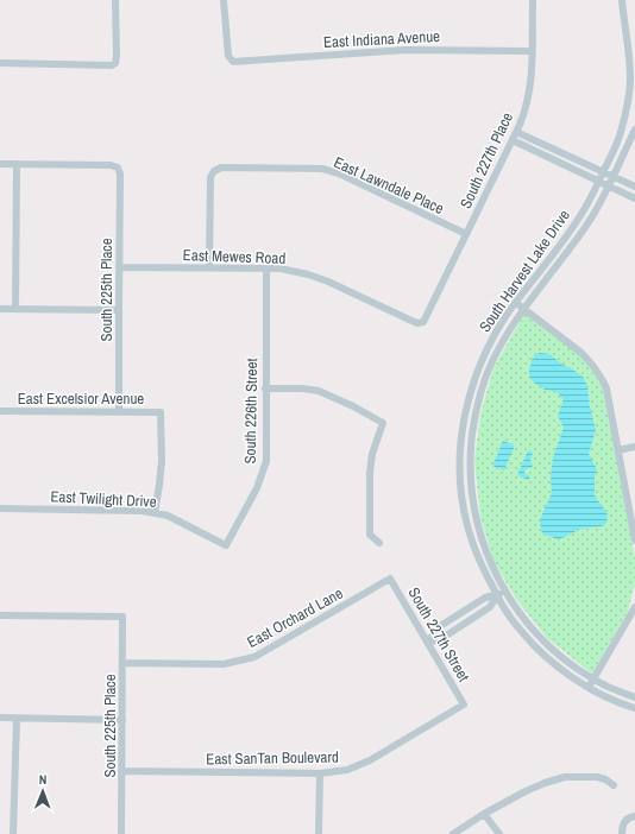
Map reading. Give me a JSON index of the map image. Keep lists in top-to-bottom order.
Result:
{
  "streets": {
    "street": [
      "East Indiana Avenue",
      "South 227th Place",
      "East Lawndale Place",
      "East Mewes Road",
      "South Harvest Lake Drive",
      "South 225th Place",
      "East Excelsior Avenue",
      "South 226th Street",
      "East Twilight Drive",
      "East Orchard Lane",
      "South 227th Street",
      "East SanTan Boulevard"
    ]
  },
  "crossings": [
    ["East Indiana Avenue", "South 227th Place"],
    ["South 227th Place", "East Lawndale Place"],
    ["South 227th Place", "East Mewes Road"],
    ["East Lawndale Place", "East Mewes Road"],
    ["East Mewes Road", "South 225th Place"],
    ["East Mewes Road", "South 226th Street"],
    ["South 225th Place", "East Excelsior Avenue"],
    ["South 225th Place", "East Orchard Lane"],
    ["South 225th Place", "East SanTan Boulevard"],
    ["East Excelsior Avenue", "East Twilight Drive"],
    ["South 226th Street", "East Twilight Drive"],
    ["East Orchard Lane", "South 227th Street"],
    ["South 227th Street", "East SanTan Boulevard"]
  ],
  "north": "top"
}
